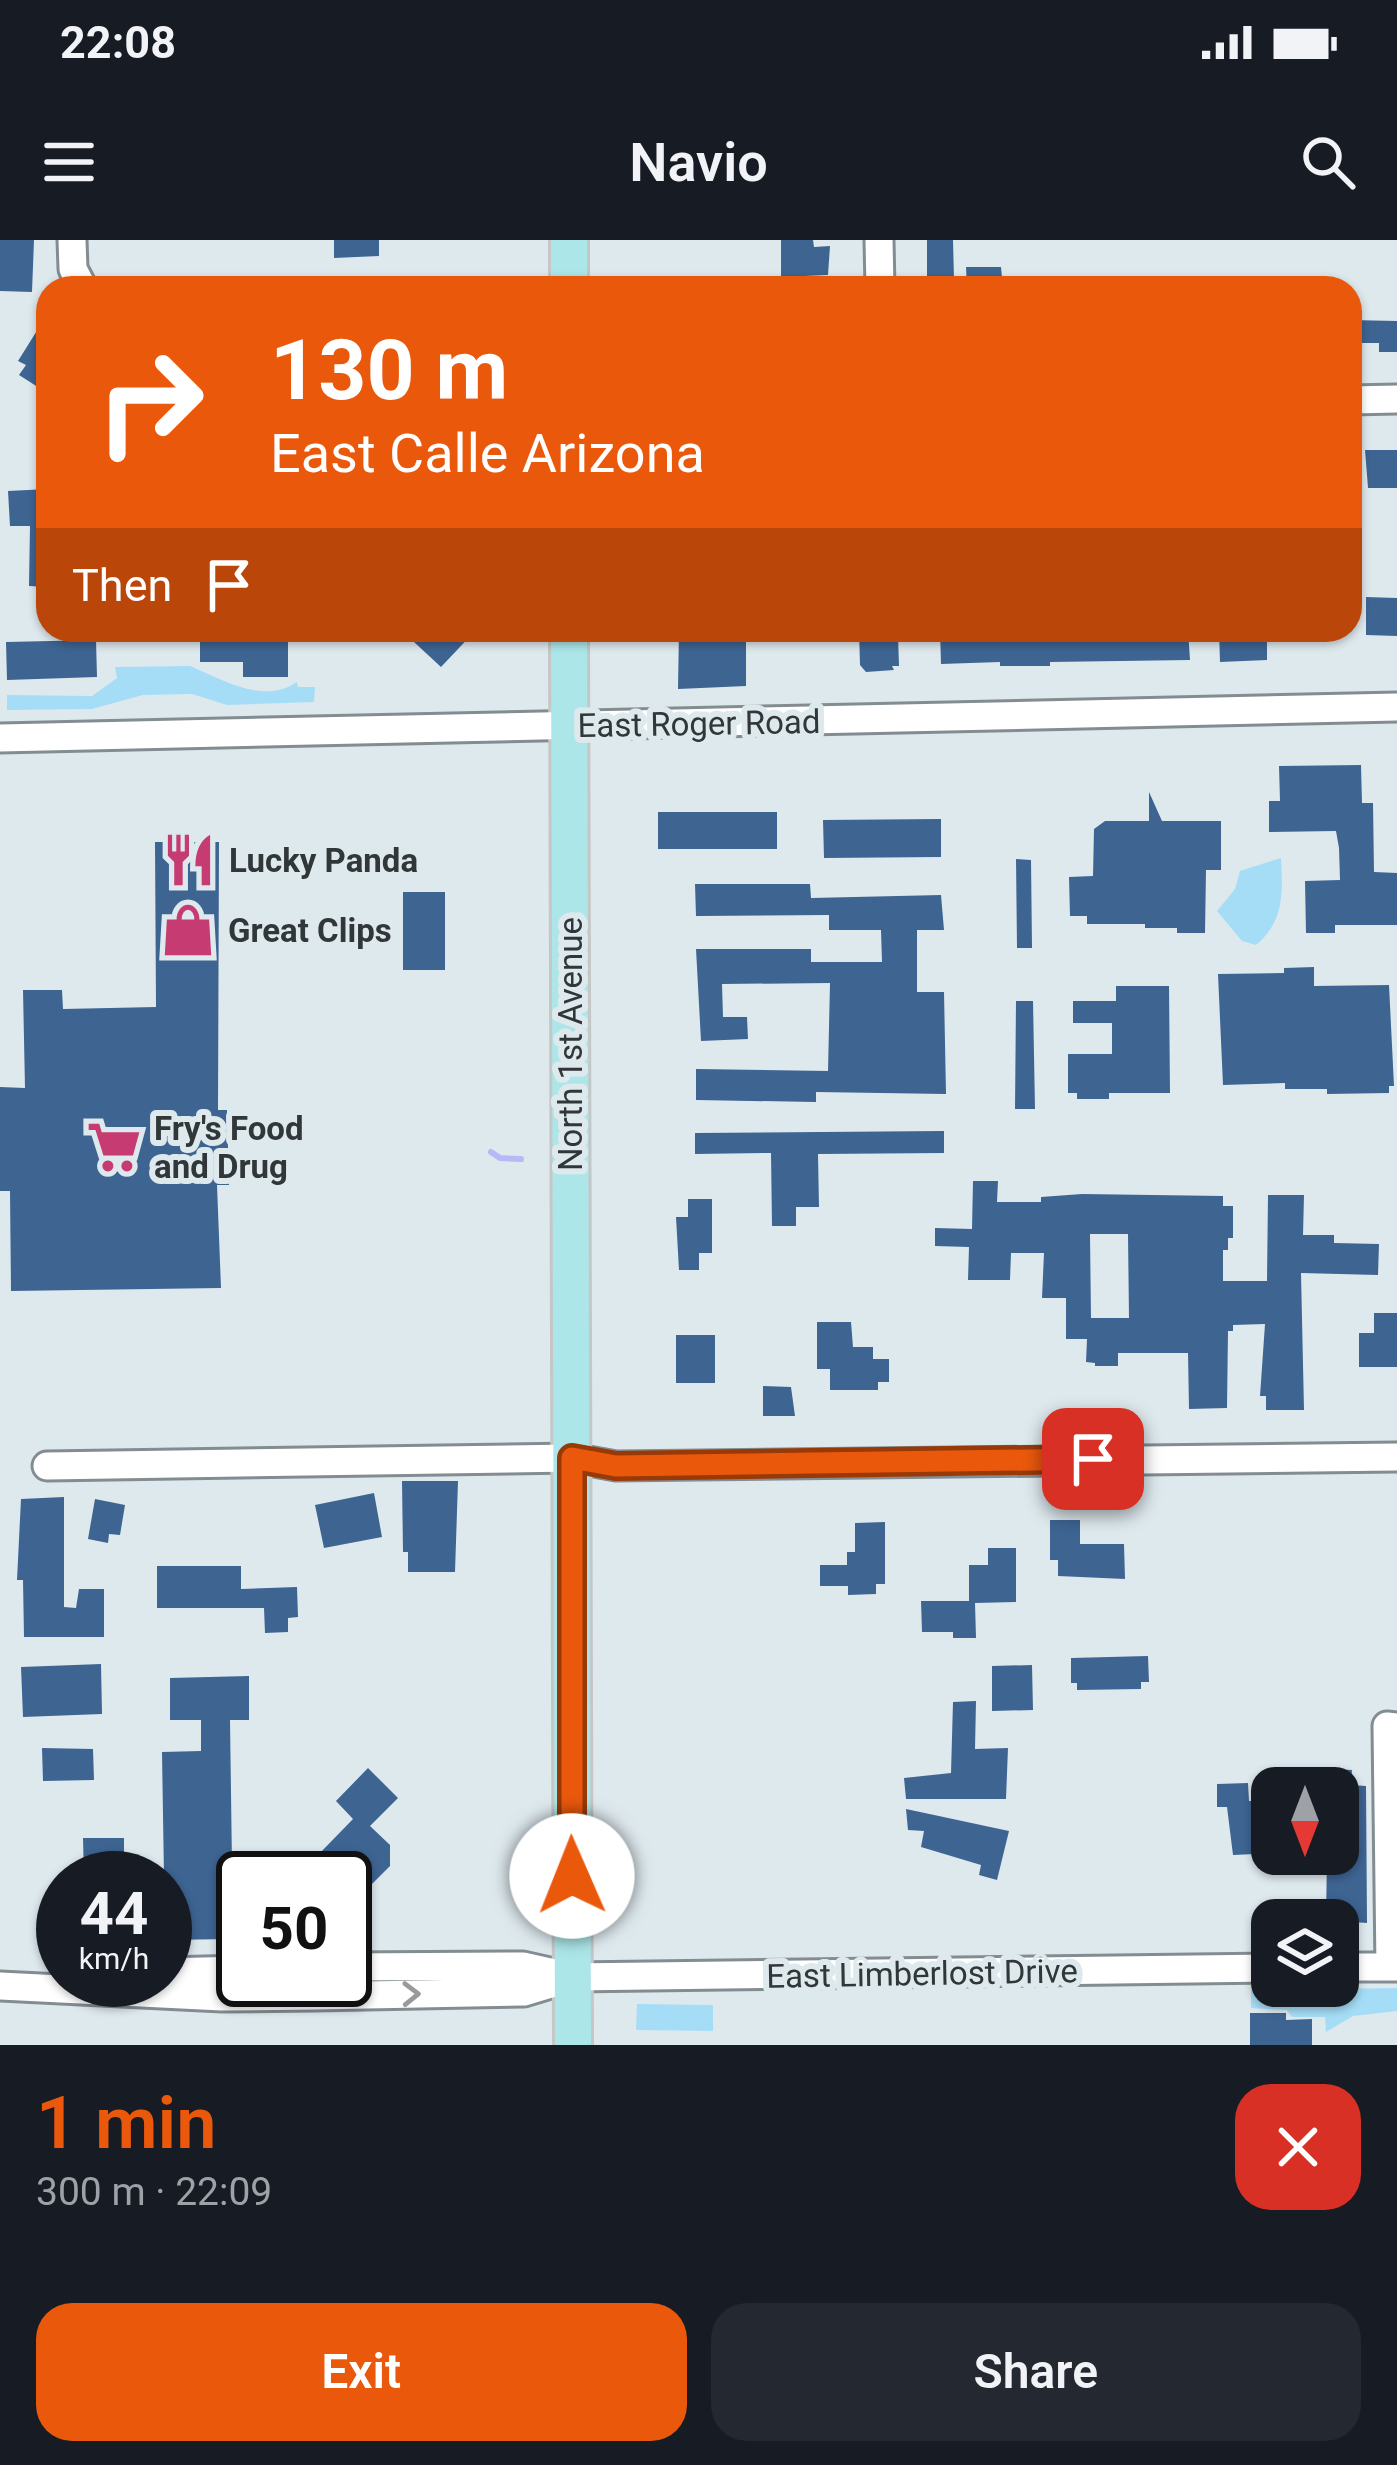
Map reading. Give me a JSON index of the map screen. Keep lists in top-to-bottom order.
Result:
{
  "streets": {
    "main road": ["North 1st Avenue"],
    "street": ["East Roger Road", "East Limberlost Drive"]
  },
  "crossings": [
    ["East Roger Road", "North 1st Avenue"],
    ["North 1st Avenue", "East Limberlost Drive"]
  ],
  "places": {
    "restaurant": ["Lucky Panda"],
    "shop": ["Great Clips"],
    "supermarket": ["Fry's Food and Drug"]
  },
  "north": "bottom",
  "page": {
    "status": "22:08",
    "header": "Navio",
    "turn": ["130 m", "East Calle Arizona"],
    "then": "Then",
    "speed": "44 km/h",
    "limit": "50",
    "heading": ["1 min", "300 m · 22:09"],
    "buttons": ["Exit", "Share"]
  }
}
